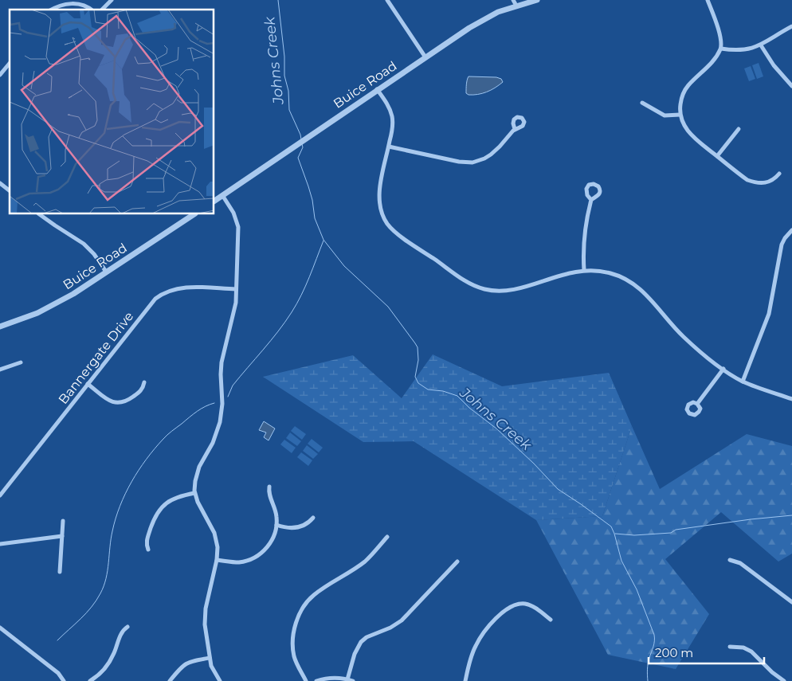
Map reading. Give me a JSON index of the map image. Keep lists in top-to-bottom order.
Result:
{
  "streets": {
    "street": ["Buice Road", "Bannergate Drive"]
  },
  "water": ["Johns Creek"],
  "scale_bar": "200 m"
}
